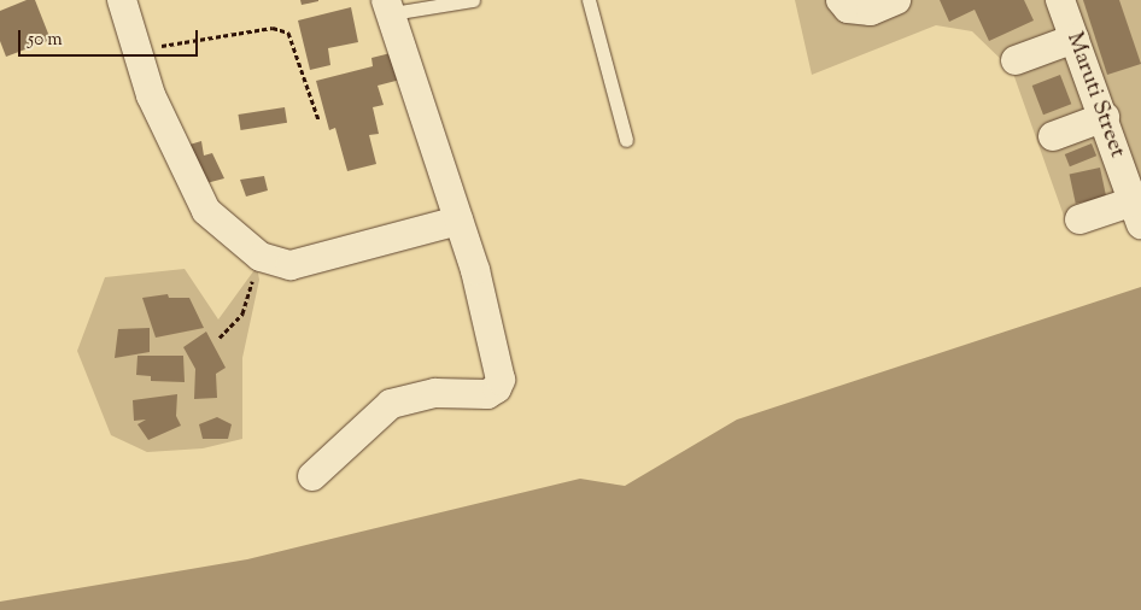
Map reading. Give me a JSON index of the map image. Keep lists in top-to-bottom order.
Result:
{
  "streets": {
    "street": ["Maruti Street"]
  },
  "scale_bar": "50 m"
}
